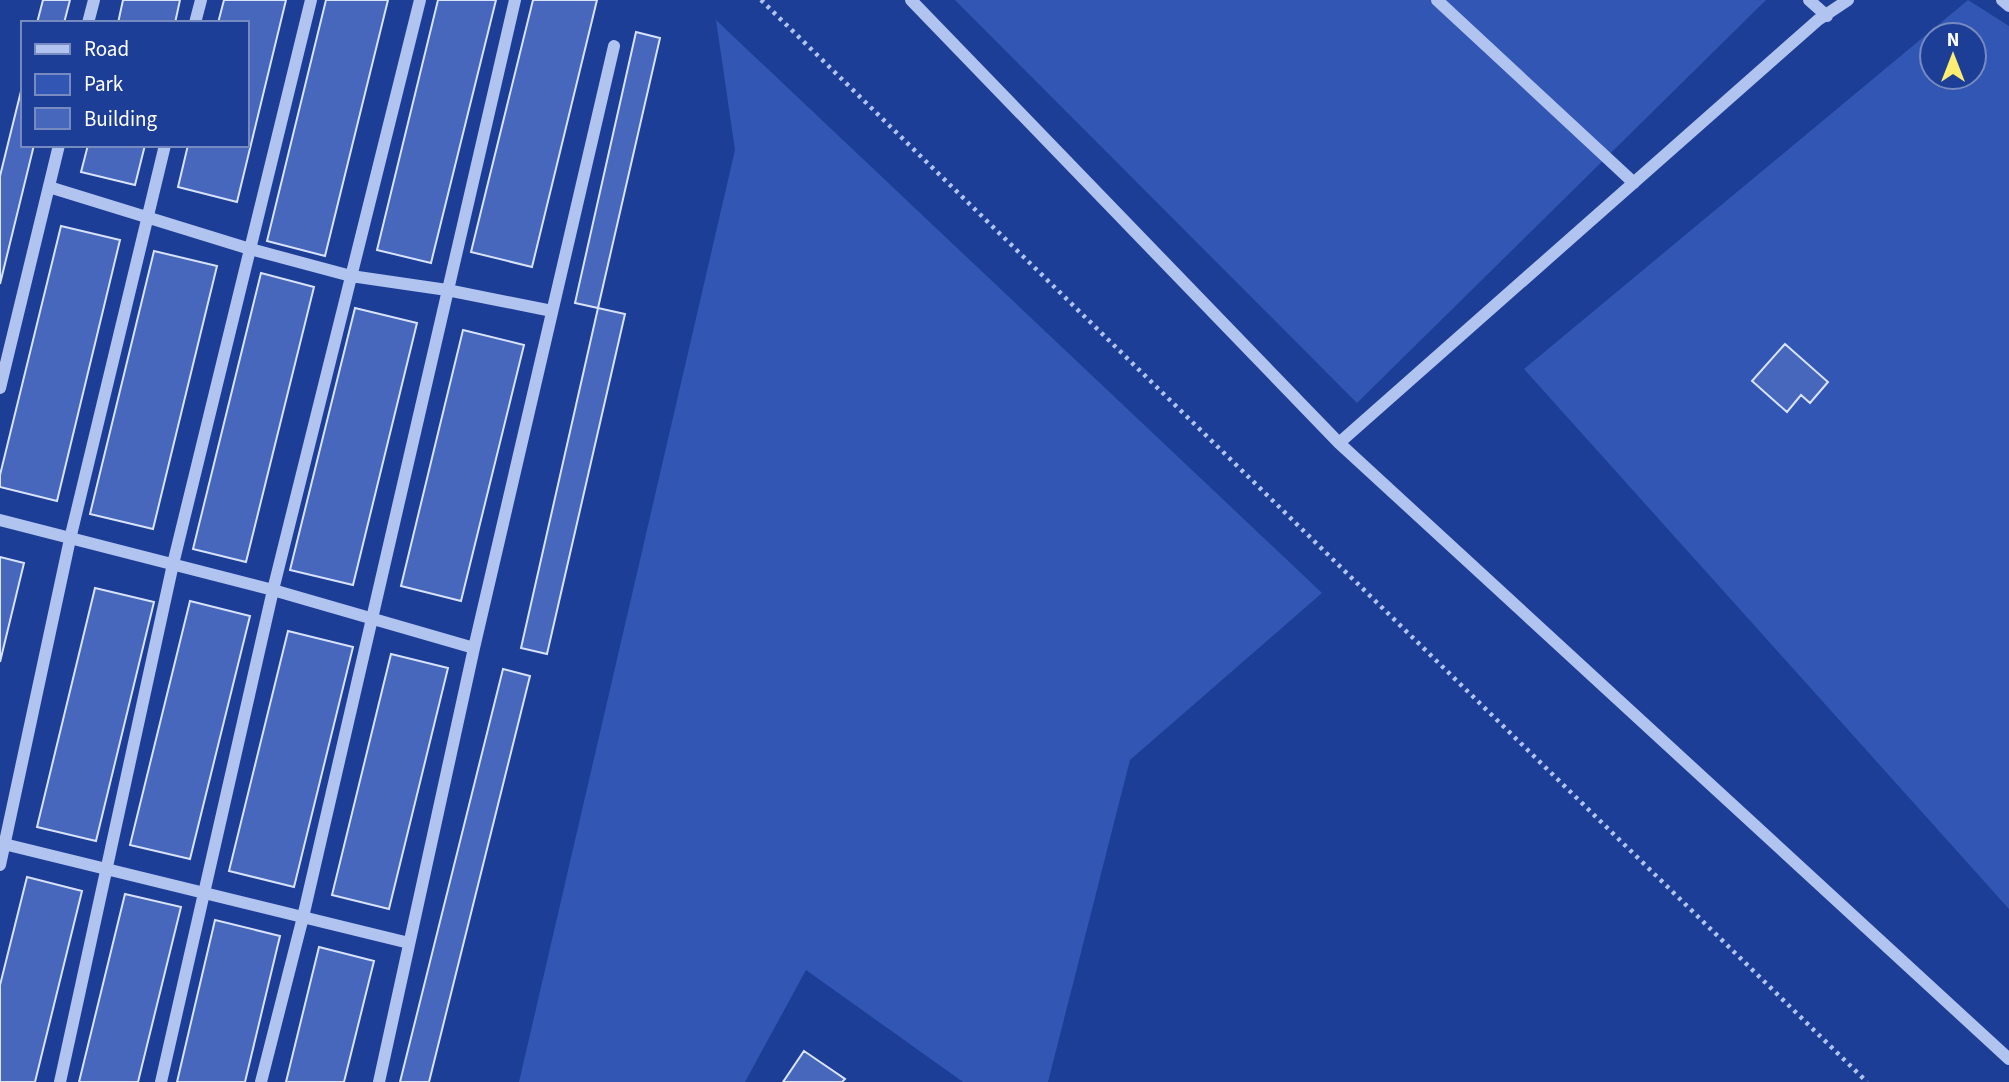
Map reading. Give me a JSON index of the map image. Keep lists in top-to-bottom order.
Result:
{
  "legend": ["Road", "Park", "Building"],
  "north": "top"
}
